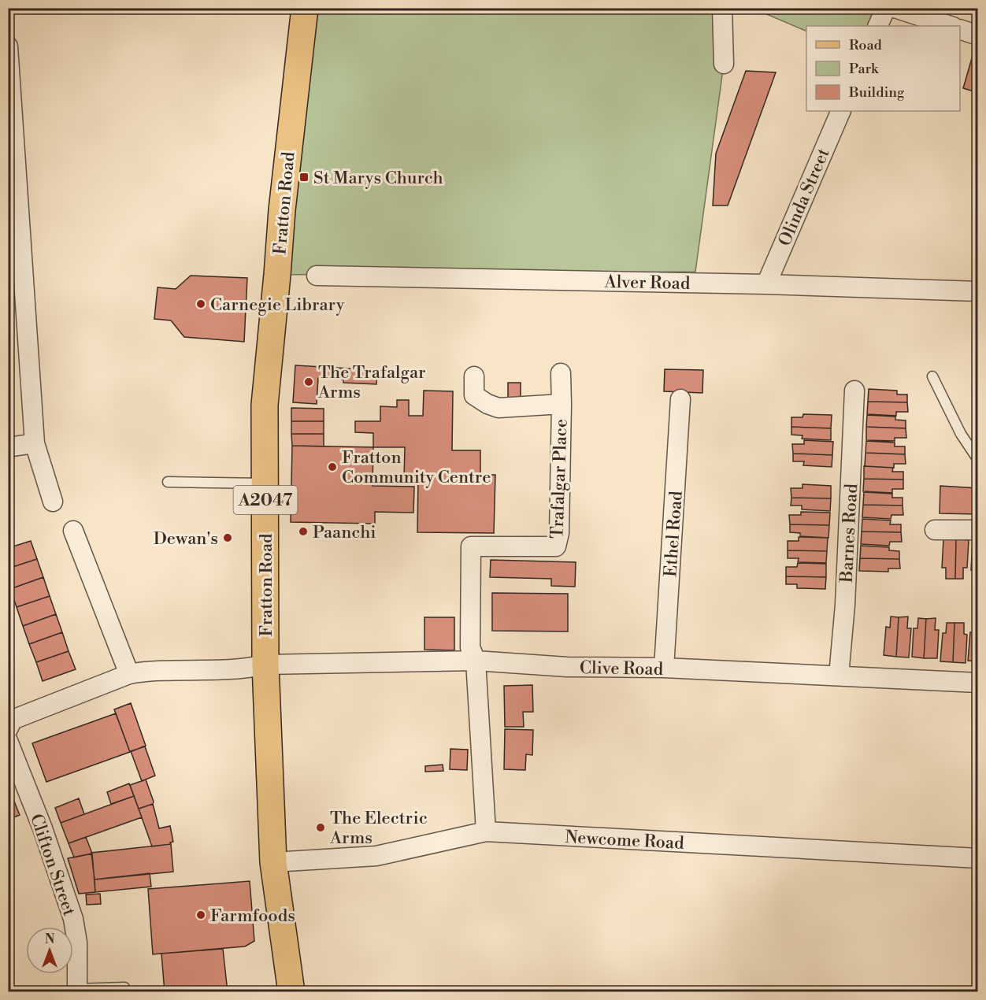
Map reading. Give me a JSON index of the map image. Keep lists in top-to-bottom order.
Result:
{
  "streets": {
    "main road": ["Fratton Road", "A2047"],
    "street": [
      "Olinda Street",
      "Alver Road",
      "Trafalgar Place",
      "Barnes Road",
      "Ethel Road",
      "Clive Road",
      "Newcome Road",
      "Clifton Street"
    ]
  },
  "crossings": [
    ["Olinda Street", "Alver Road"],
    ["Fratton Road", "Clive Road"],
    ["Fratton Road", "Newcome Road"],
    ["Trafalgar Place", "Clive Road"],
    ["Trafalgar Place", "Newcome Road"],
    ["Barnes Road", "Clive Road"],
    ["Ethel Road", "Clive Road"]
  ],
  "places": {
    "transit": ["St Marys Church"],
    "other": [
      "Carnegie Library",
      "The Trafalgar Arms",
      "Fratton Community Centre",
      "Paanchi",
      "Dewan's",
      "The Electric Arms",
      "Farmfoods"
    ]
  },
  "legend": ["Road", "Park", "Building"],
  "north": "top"
}
